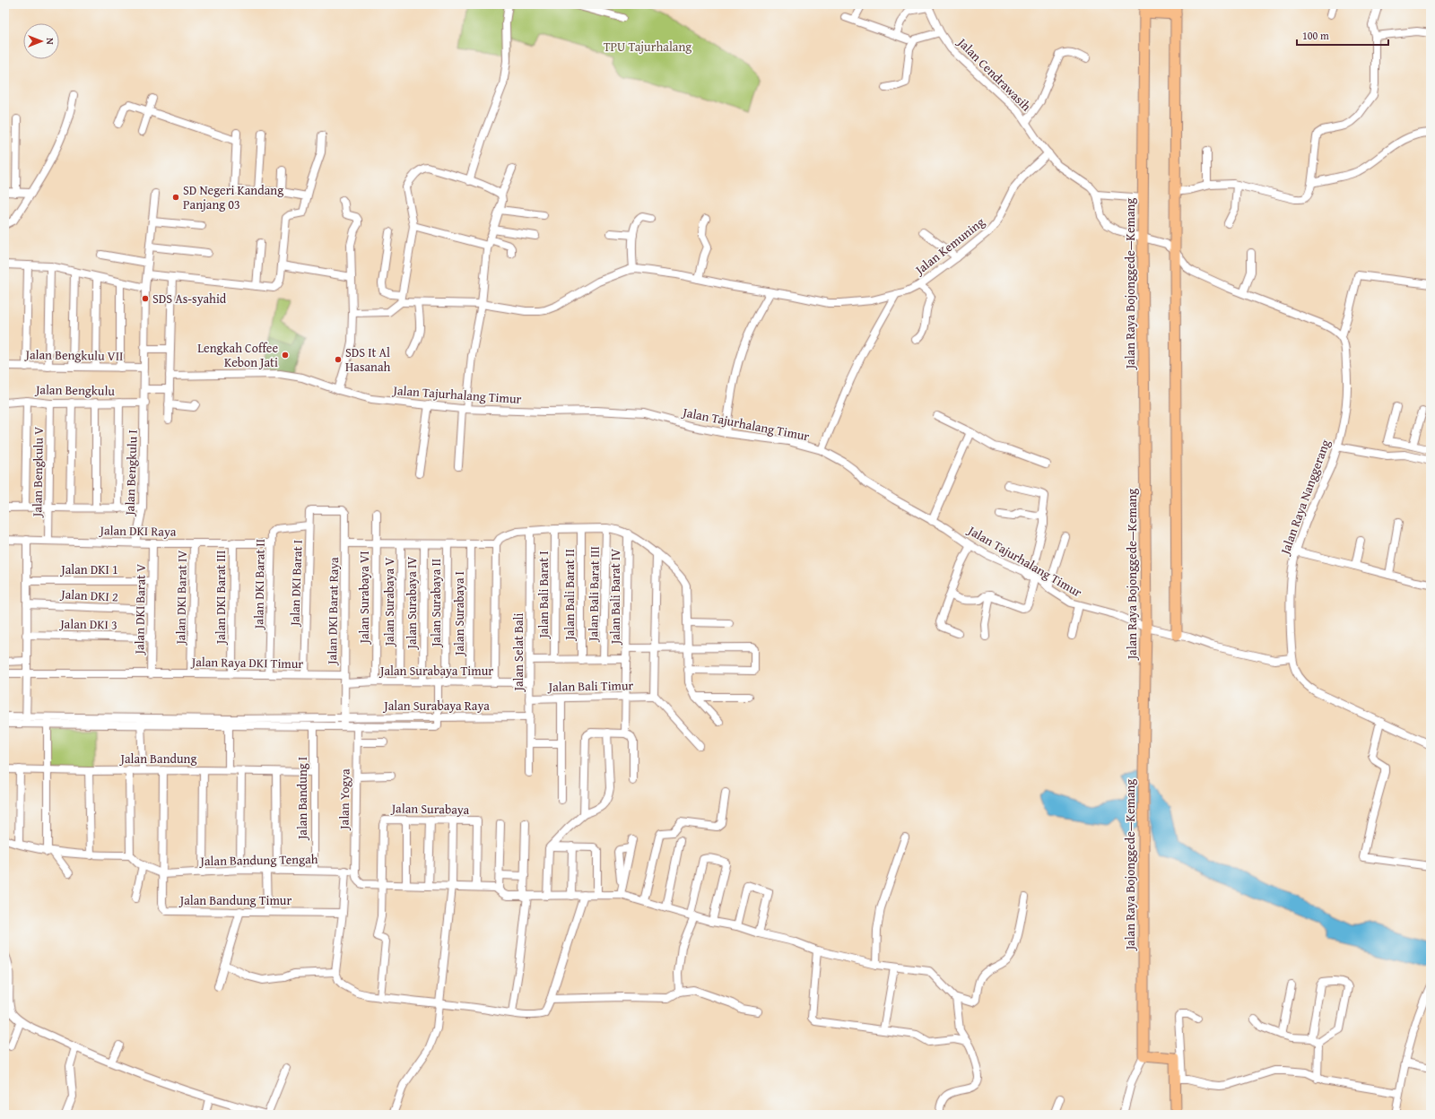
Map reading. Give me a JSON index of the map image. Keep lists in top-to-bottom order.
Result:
{
  "streets": {
    "highway": ["Jalan Raya Bojonggede—Kemang"],
    "street": [
      "Jalan Cendrawasih",
      "Jalan Kemuning",
      "Jalan Bengkulu VII",
      "Jalan Bengkulu",
      "Jalan Tajurhalang Timur",
      "Jalan Bengkulu V",
      "Jalan Bengkulu I",
      "Jalan Raya Nanggerang",
      "Jalan DKI Raya",
      "Jalan DKI 1",
      "Jalan DKI Barat I",
      "Jalan DKI Barat II",
      "Jalan Bali Barat III",
      "Jalan Bali Barat I",
      "Jalan Bali Barat II",
      "Jalan DKI 2",
      "Jalan Bali Barat IV",
      "Jalan DKI Barat IV",
      "Jalan DKI Barat III",
      "Jalan Surabaya VI",
      "Jalan Surabaya V",
      "Jalan Surabaya IV",
      "Jalan Surabaya II",
      "Jalan DKI Barat V",
      "Jalan DKI Barat Raya",
      "Jalan Surabaya I",
      "Jalan DKI 3",
      "Jalan Selat Bali",
      "Jalan Raya DKI Timur",
      "Jalan Surabaya Timur",
      "Jalan Bali Timur",
      "Jalan Surabaya Raya",
      "Jalan Bandung",
      "Jalan Bandung I",
      "Jalan Yogya",
      "Jalan Surabaya",
      "Jalan Bandung Tengah",
      "Jalan Bandung Timur"
    ]
  },
  "crossings": [
    ["Jalan Cendrawasih", "Jalan Kemuning"],
    ["Jalan Raya Bojonggede—Kemang", "Jalan Tajurhalang Timur"],
    ["Jalan Bengkulu VII", "Jalan Bengkulu I"],
    ["Jalan Bengkulu", "Jalan Bengkulu V"],
    ["Jalan Bengkulu", "Jalan Bengkulu I"],
    ["Jalan Tajurhalang Timur", "Jalan Raya Nanggerang"],
    ["Jalan Bengkulu V", "Jalan DKI Raya"],
    ["Jalan Bengkulu I", "Jalan DKI Raya"],
    ["Jalan DKI Raya", "Jalan DKI Barat II"],
    ["Jalan DKI Raya", "Jalan DKI Barat IV"],
    ["Jalan DKI Raya", "Jalan DKI Barat III"],
    ["Jalan DKI Raya", "Jalan DKI Barat V"],
    ["Jalan DKI 1", "Jalan DKI Barat V"],
    ["Jalan DKI Barat I", "Jalan DKI Barat II"],
    ["Jalan DKI Barat I", "Jalan DKI Barat Raya"],
    ["Jalan DKI Barat I", "Jalan Raya DKI Timur"],
    ["Jalan DKI Barat II", "Jalan Raya DKI Timur"],
    ["Jalan DKI 2", "Jalan DKI Barat V"],
    ["Jalan Bali Barat IV", "Jalan Bali Timur"],
    ["Jalan DKI Barat IV", "Jalan Raya DKI Timur"],
    ["Jalan DKI Barat III", "Jalan Raya DKI Timur"],
    ["Jalan Surabaya VI", "Jalan Surabaya Timur"],
    ["Jalan Surabaya V", "Jalan Surabaya Timur"],
    ["Jalan Surabaya IV", "Jalan Surabaya Timur"],
    ["Jalan Surabaya II", "Jalan Surabaya Timur"],
    ["Jalan DKI Barat V", "Jalan DKI 3"],
    ["Jalan DKI Barat V", "Jalan Raya DKI Timur"],
    ["Jalan DKI Barat Raya", "Jalan Raya DKI Timur"],
    ["Jalan DKI Barat Raya", "Jalan Surabaya Timur"],
    ["Jalan DKI Barat Raya", "Jalan Surabaya Raya"],
    ["Jalan Surabaya I", "Jalan Surabaya Timur"],
    ["Jalan Selat Bali", "Jalan Surabaya Timur"],
    ["Jalan Selat Bali", "Jalan Bali Timur"],
    ["Jalan Selat Bali", "Jalan Surabaya Raya"],
    ["Jalan Bandung", "Jalan Bandung I"],
    ["Jalan Bandung I", "Jalan Bandung Tengah"],
    ["Jalan Yogya", "Jalan Bandung Tengah"],
    ["Jalan Bandung Tengah", "Jalan Bandung Timur"]
  ],
  "parks": ["TPU Tajurhalang"],
  "places": [
    "SD Negeri Kandang Panjang 03",
    "SDS As-syahid",
    "Lengkah Coffee Kebon Jati",
    "SDS It Al Hasanah"
  ],
  "scale_bar": "100 m",
  "north": "right"
}
